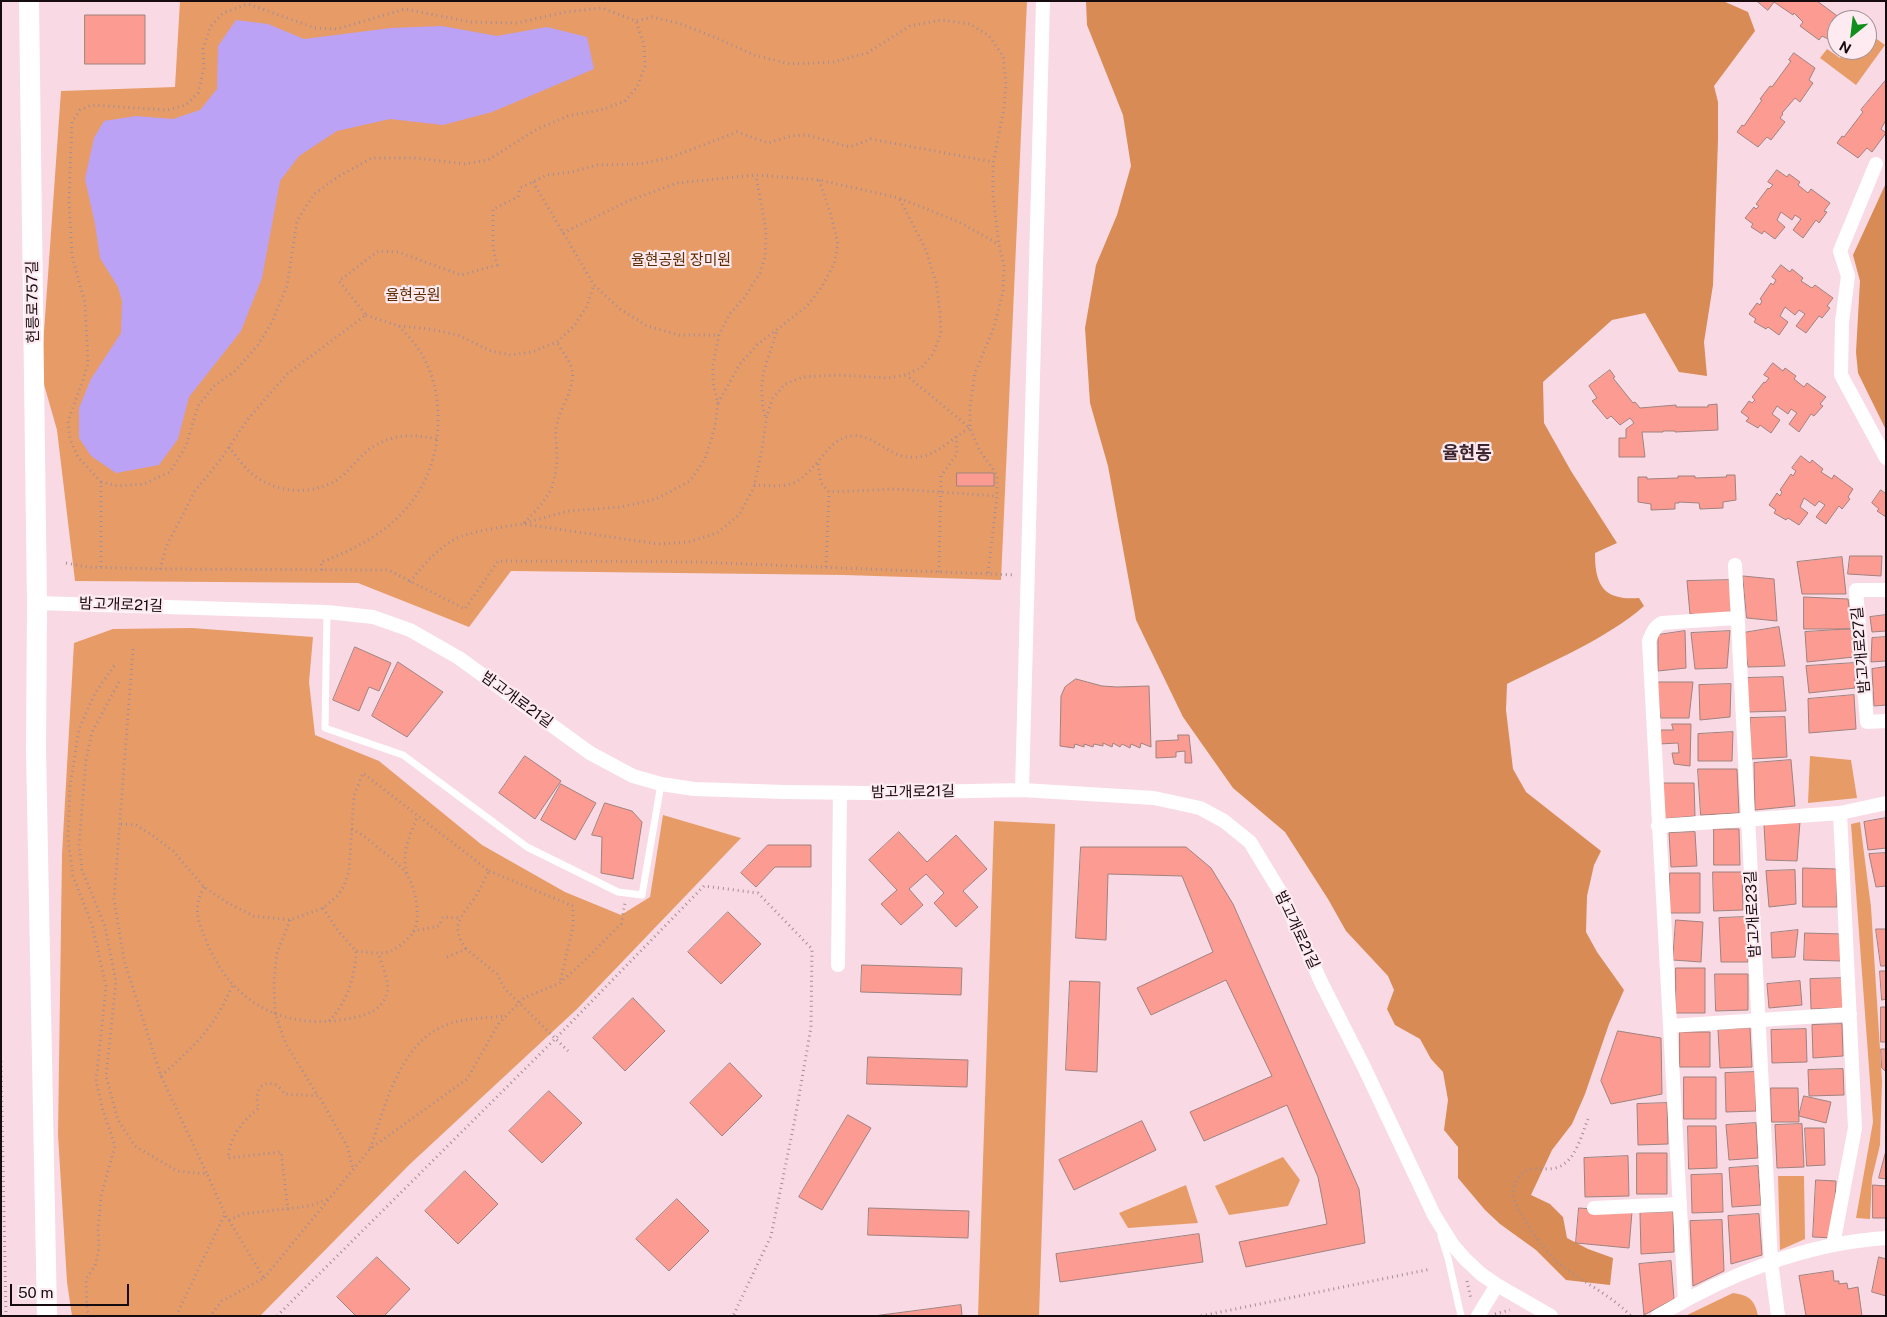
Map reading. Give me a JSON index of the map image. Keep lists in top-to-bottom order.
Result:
{
  "streets": {
    "main road": ["헌릉로757길"],
    "street": ["밤고개로21길", "밤고개로27길", "밤고개로23길"]
  },
  "crossings": [
    ["헌릉로757길", "밤고개로21길"]
  ],
  "districts": ["율현동"],
  "parks": ["율현공원 장미원", "율현공원"],
  "scale_bar": "50 m",
  "north": "bottom left"
}
